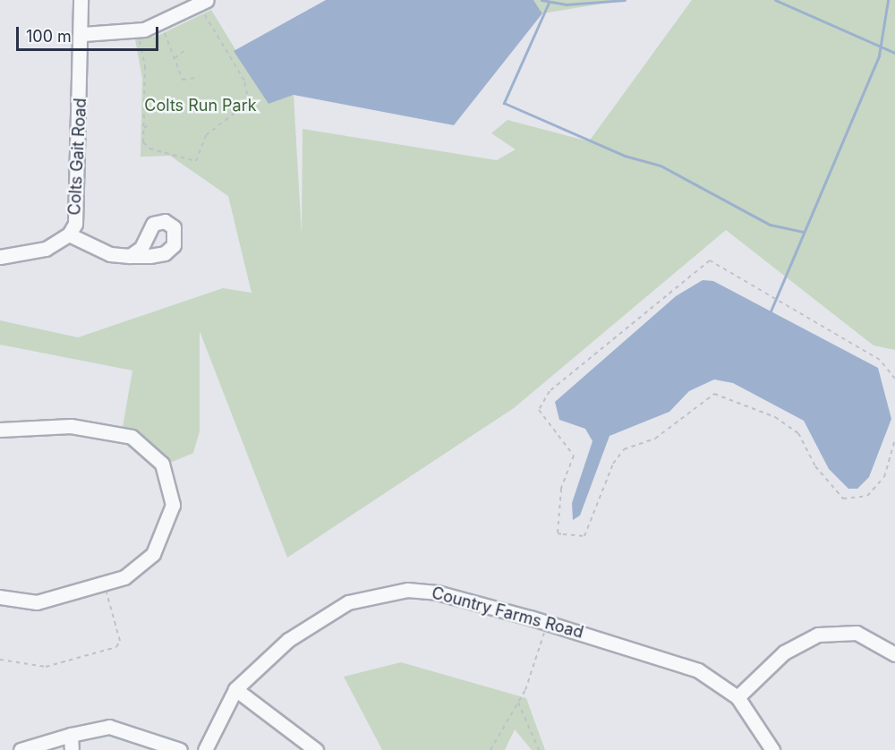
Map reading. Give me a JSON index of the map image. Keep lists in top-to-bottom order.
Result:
{
  "streets": {
    "street": ["Colts Gait Road", "Country Farms Road"]
  },
  "parks": ["Colts Run Park"],
  "scale_bar": "100 m"
}
